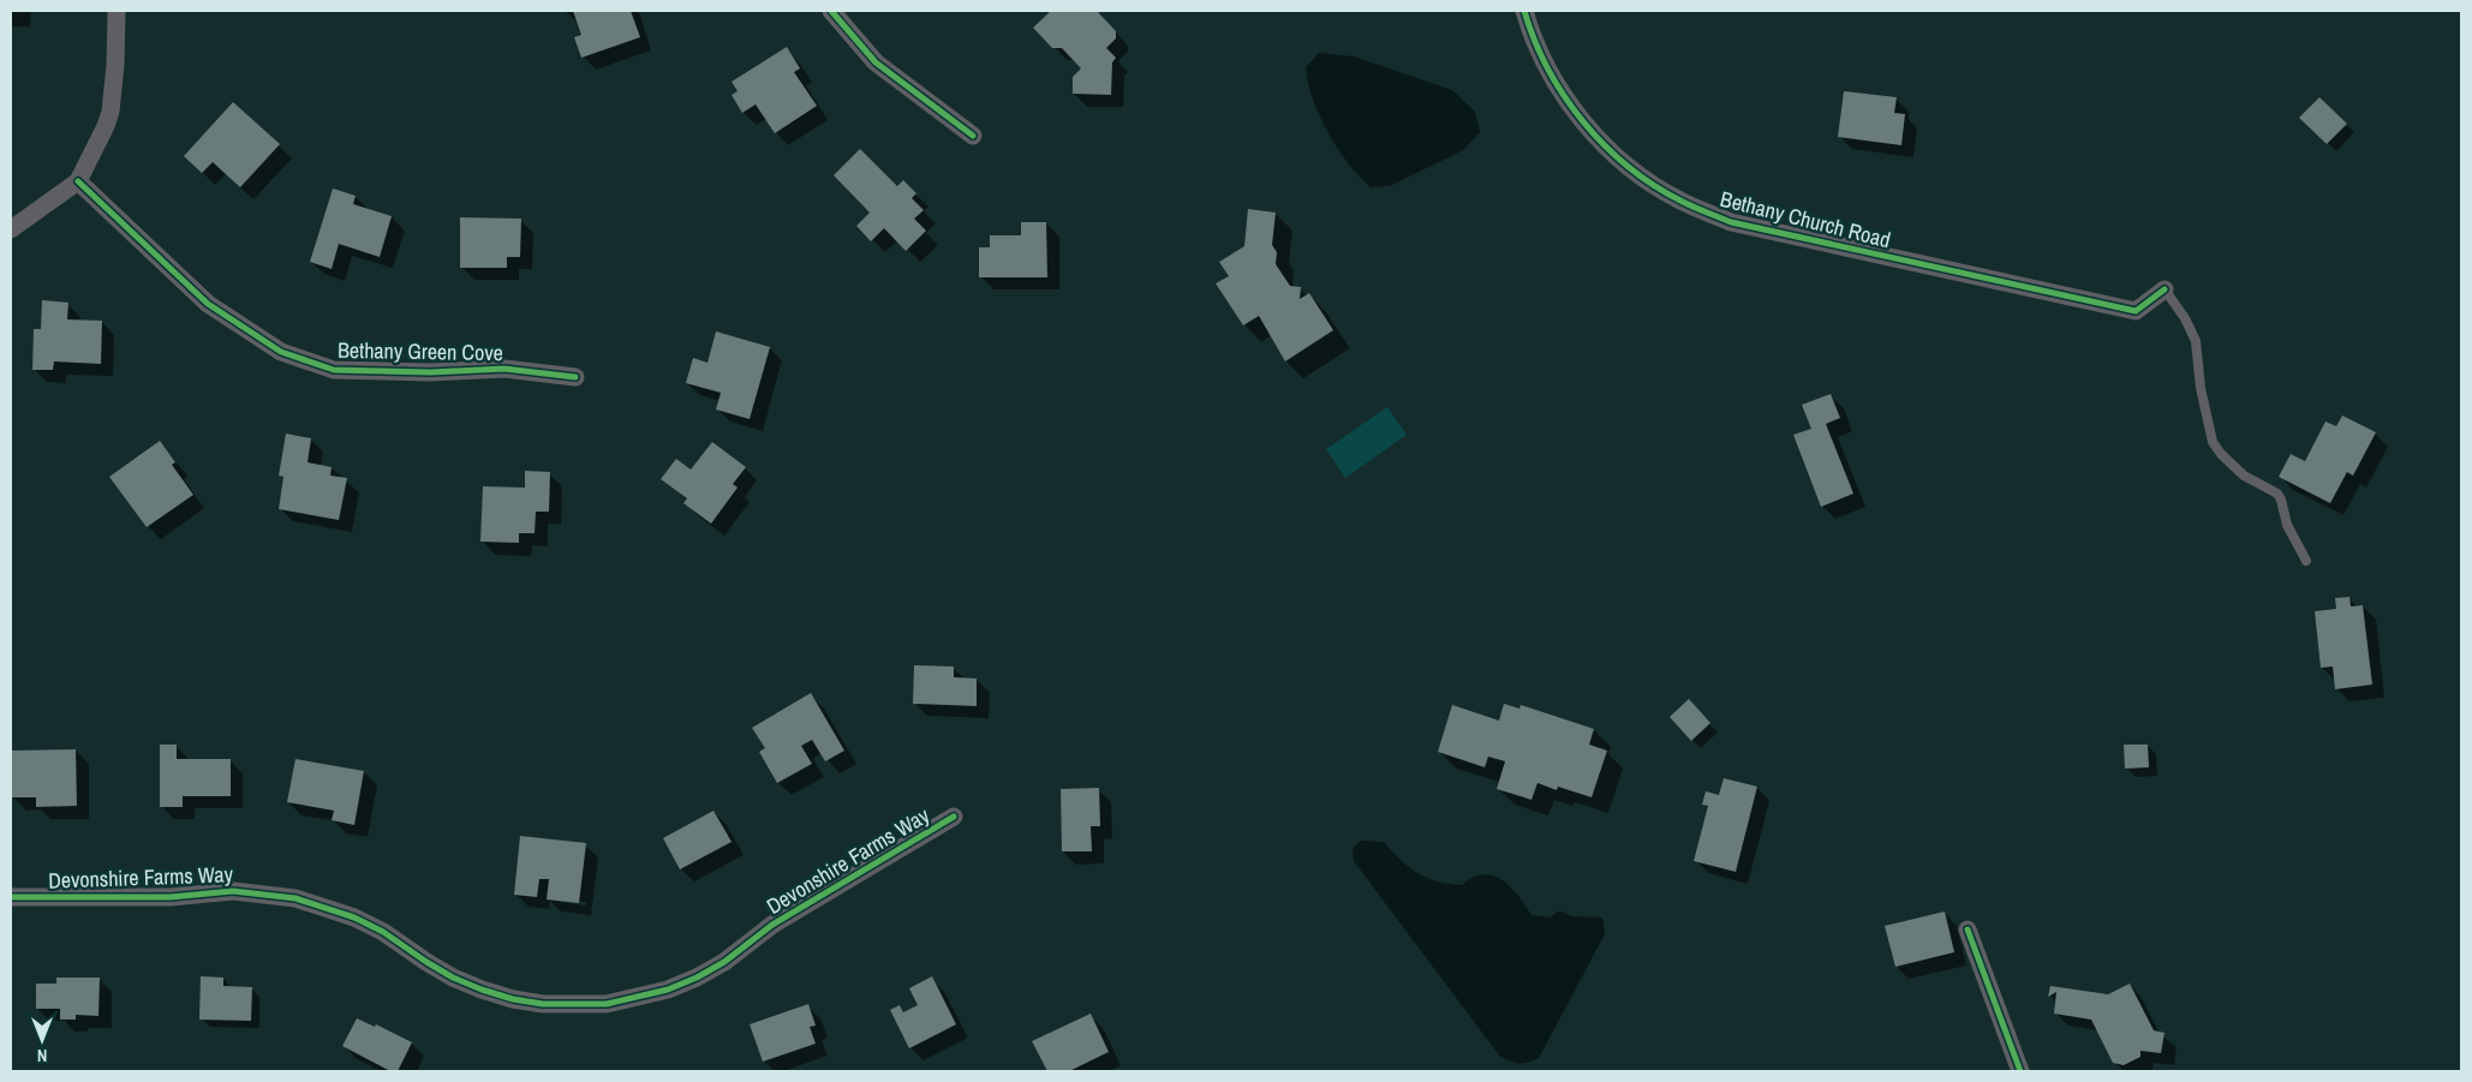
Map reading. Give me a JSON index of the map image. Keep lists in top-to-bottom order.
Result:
{
  "streets": {
    "street": ["Bethany Church Road", "Bethany Green Cove", "Devonshire Farms Way"]
  },
  "north": "bottom"
}
